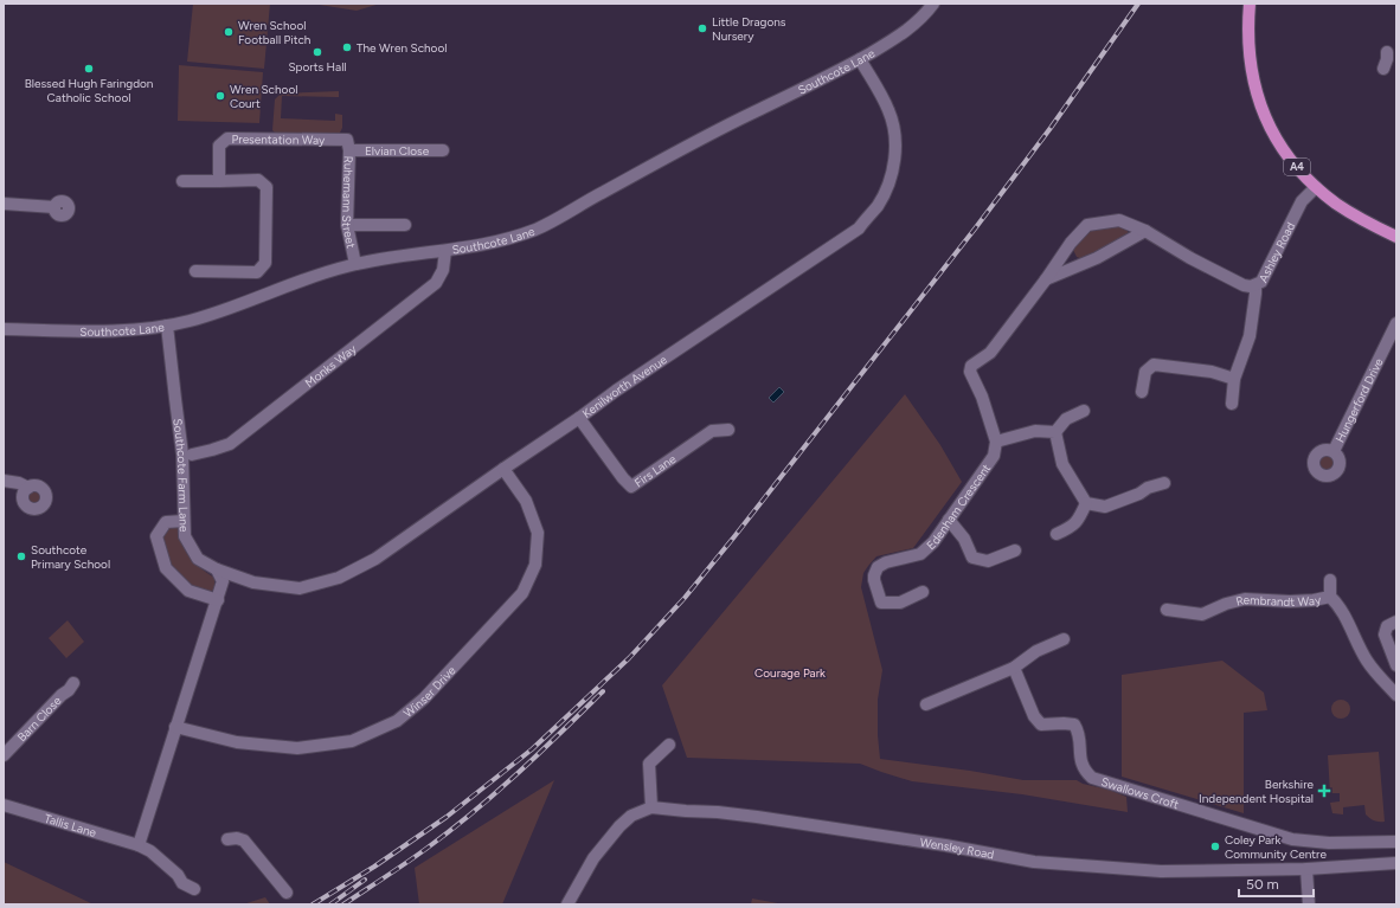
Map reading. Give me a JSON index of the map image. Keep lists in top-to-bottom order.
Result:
{
  "streets": {
    "main road": ["A4"],
    "street": [
      "Southcote Lane",
      "Presentation Way",
      "Elvian Close",
      "Ruhemann Street",
      "Ashley Road",
      "Monks Way",
      "Kenilworth Avenue",
      "Hungerford Drive",
      "Firs Lane",
      "Southcote Farm Lane",
      "Edenham Crescent",
      "Rembrandt Way",
      "Winser Drive",
      "Barn Close",
      "Swallows Croft",
      "Tallis Lane",
      "Wensley Road"
    ]
  },
  "crossings": [
    ["Southcote Lane", "Ruhemann Street"],
    ["Southcote Lane", "Monks Way"],
    ["Southcote Lane", "Kenilworth Avenue"],
    ["Southcote Lane", "Southcote Farm Lane"],
    ["Presentation Way", "Elvian Close"],
    ["Presentation Way", "Ruhemann Street"],
    ["Elvian Close", "Ruhemann Street"],
    ["A4", "Ashley Road"],
    ["Kenilworth Avenue", "Firs Lane"],
    ["Kenilworth Avenue", "Southcote Farm Lane"],
    ["Kenilworth Avenue", "Winser Drive"]
  ],
  "parks": ["Courage Park"],
  "places": {
    "other": [
      "Little Dragons Nursery",
      "Wren School Football Pitch",
      "The Wren School",
      "Sports Hall",
      "Blessed Hugh Faringdon Catholic School",
      "Wren School Court",
      "Southcote Primary School",
      "Coley Park Community Centre"
    ],
    "health": ["Berkshire Independent Hospital"]
  },
  "scale_bar": "50 m"
}
